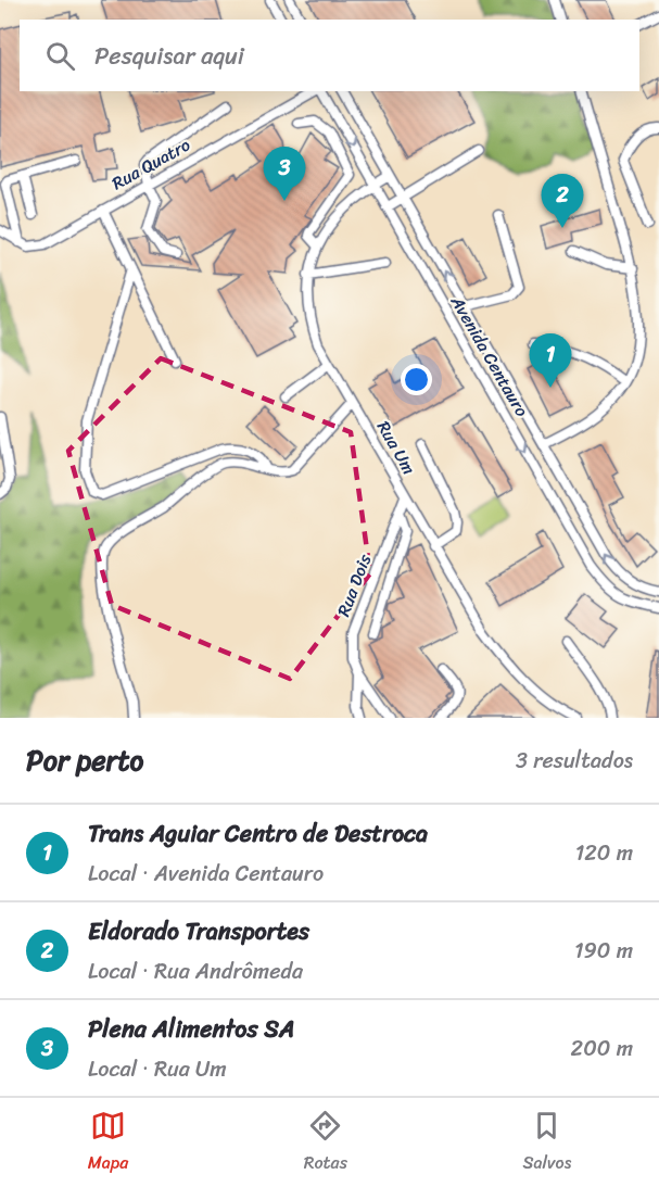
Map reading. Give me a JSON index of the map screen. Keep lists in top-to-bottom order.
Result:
{
  "streets": {
    "street": [
      "Rua Quatro",
      "Avenida Centauro",
      "Rua Um",
      "Rua Dois"
    ]
  },
  "crossings": [
    ["Avenida Centauro", "Rua Um"],
    ["Rua Um", "Rua Dois"]
  ],
  "page": {
    "search": "Pesquisar aqui",
    "pins": ["3", "2", "1"],
    "heading": ["Por perto", "3 resultados"],
    "list": [
      {
        "mark": "1",
        "name": "Trans Aguiar Centro de Destroca",
        "note": "Local · Avenida Centauro",
        "value": "120 m"
      },
      {
        "mark": "2",
        "name": "Eldorado Transportes",
        "note": "Local · Rua Andrômeda",
        "value": "190 m"
      },
      {
        "mark": "3",
        "name": "Plena Alimentos SA",
        "note": "Local · Rua Um",
        "value": "200 m"
      }
    ],
    "nav": ["Mapa", "Rotas", "Salvos"]
  }
}
